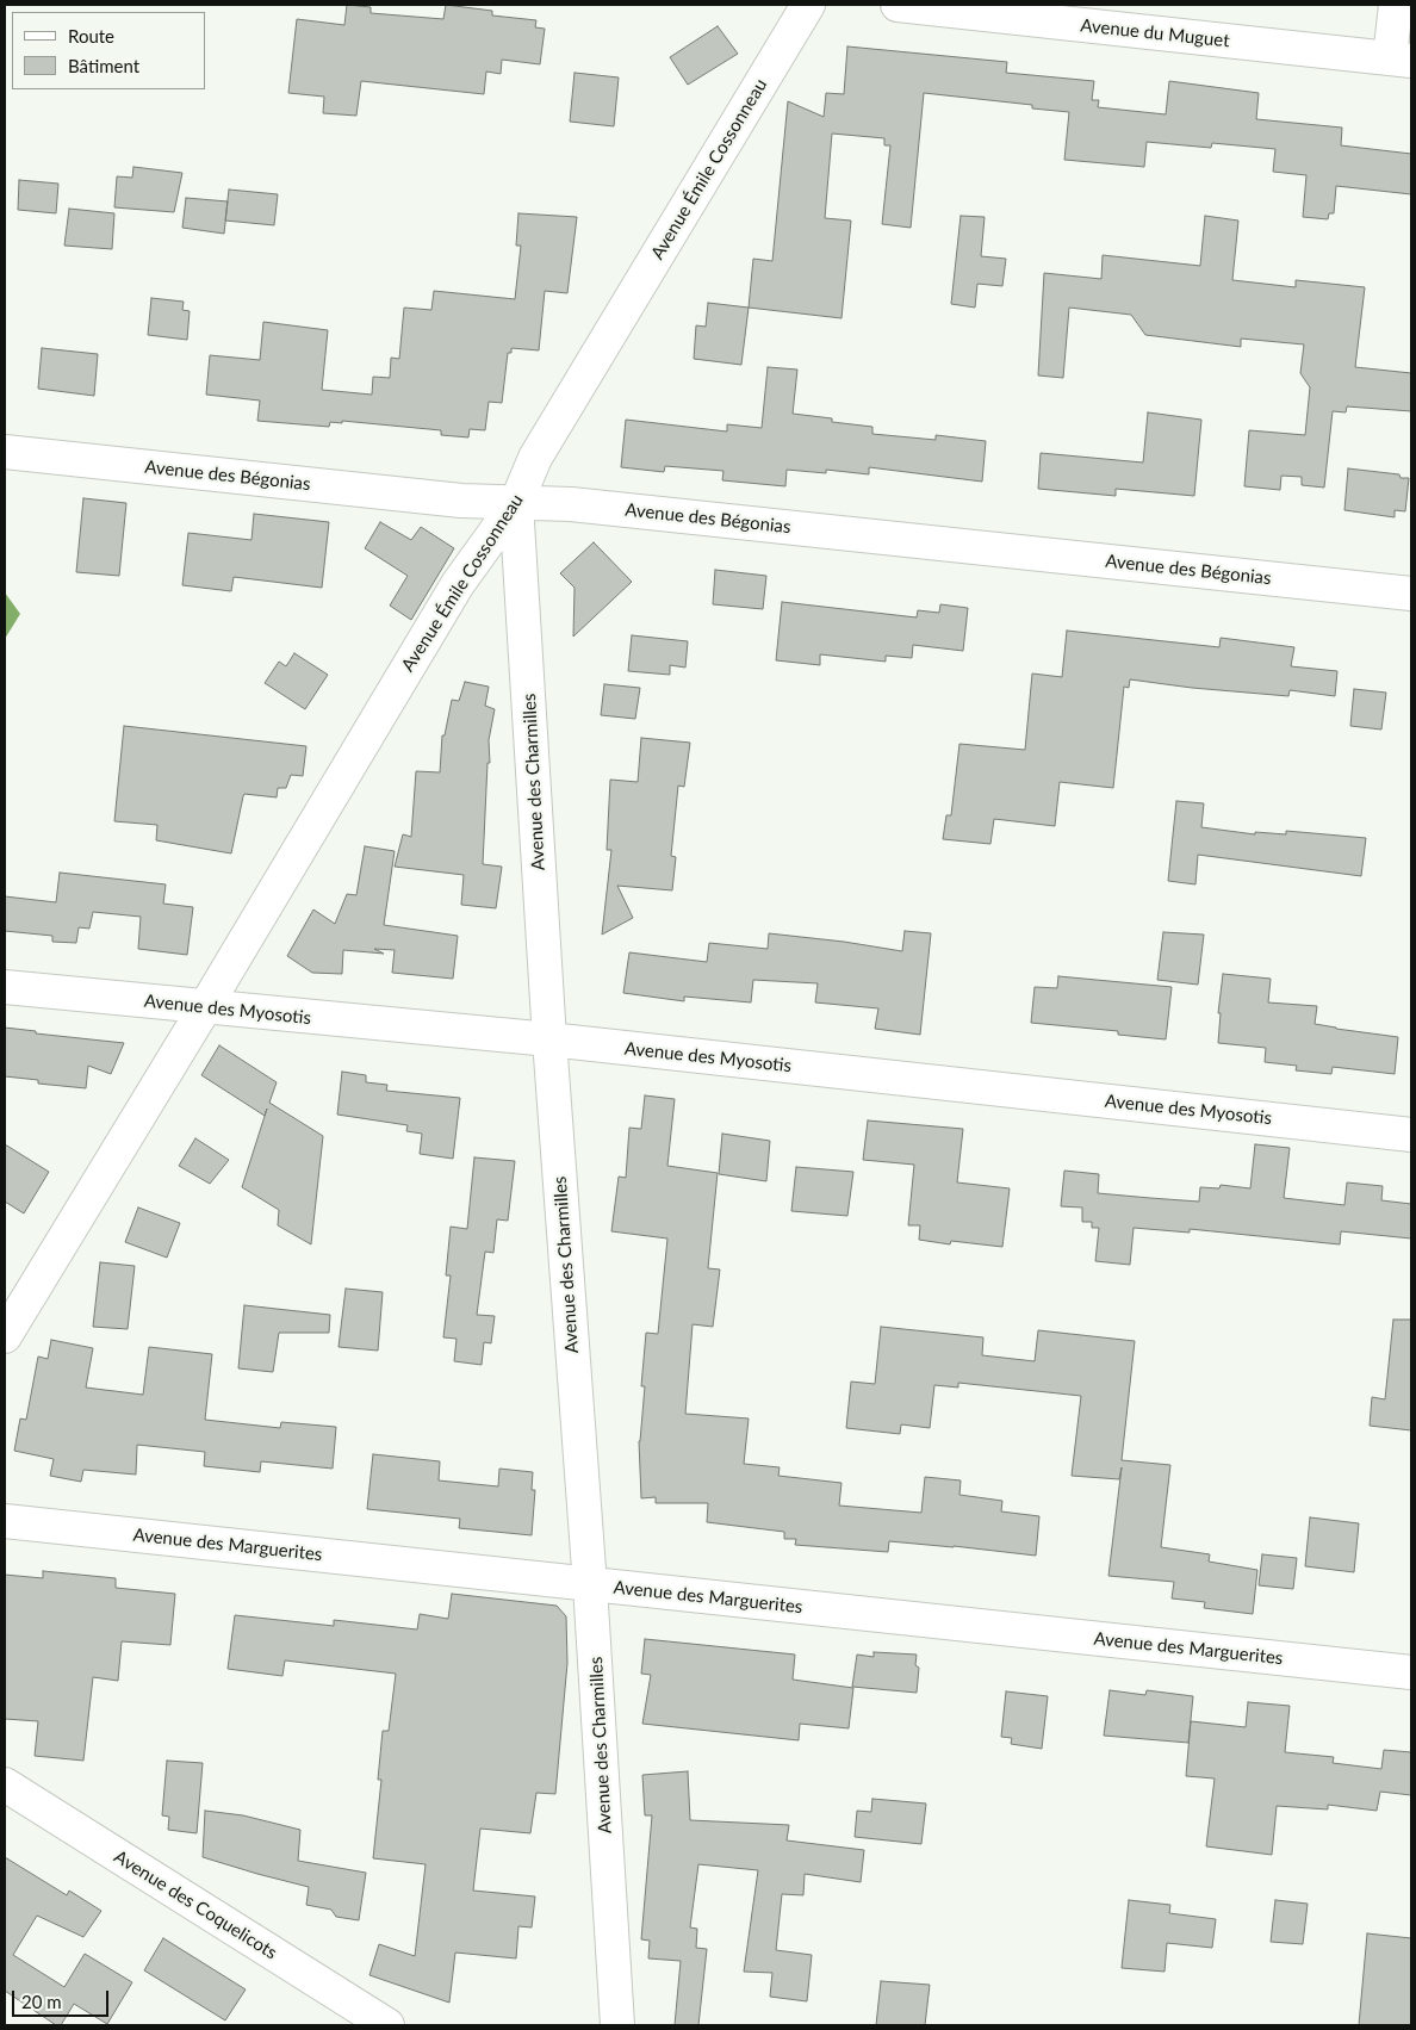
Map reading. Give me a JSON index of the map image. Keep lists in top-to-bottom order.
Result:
{
  "streets": {
    "street": [
      "Avenue du Muguet",
      "Avenue Émile Cossonneau",
      "Avenue des Bégonias",
      "Avenue des Charmilles",
      "Avenue des Myosotis",
      "Avenue des Marguerites",
      "Avenue des Coquelicots"
    ]
  },
  "crossings": [
    ["Avenue Émile Cossonneau", "Avenue des Bégonias"],
    ["Avenue Émile Cossonneau", "Avenue des Charmilles"],
    ["Avenue Émile Cossonneau", "Avenue des Myosotis"],
    ["Avenue des Bégonias", "Avenue des Charmilles"],
    ["Avenue des Charmilles", "Avenue des Myosotis"],
    ["Avenue des Charmilles", "Avenue des Marguerites"]
  ],
  "legend": ["Route", "Bâtiment"],
  "scale_bar": "20 m"
}
